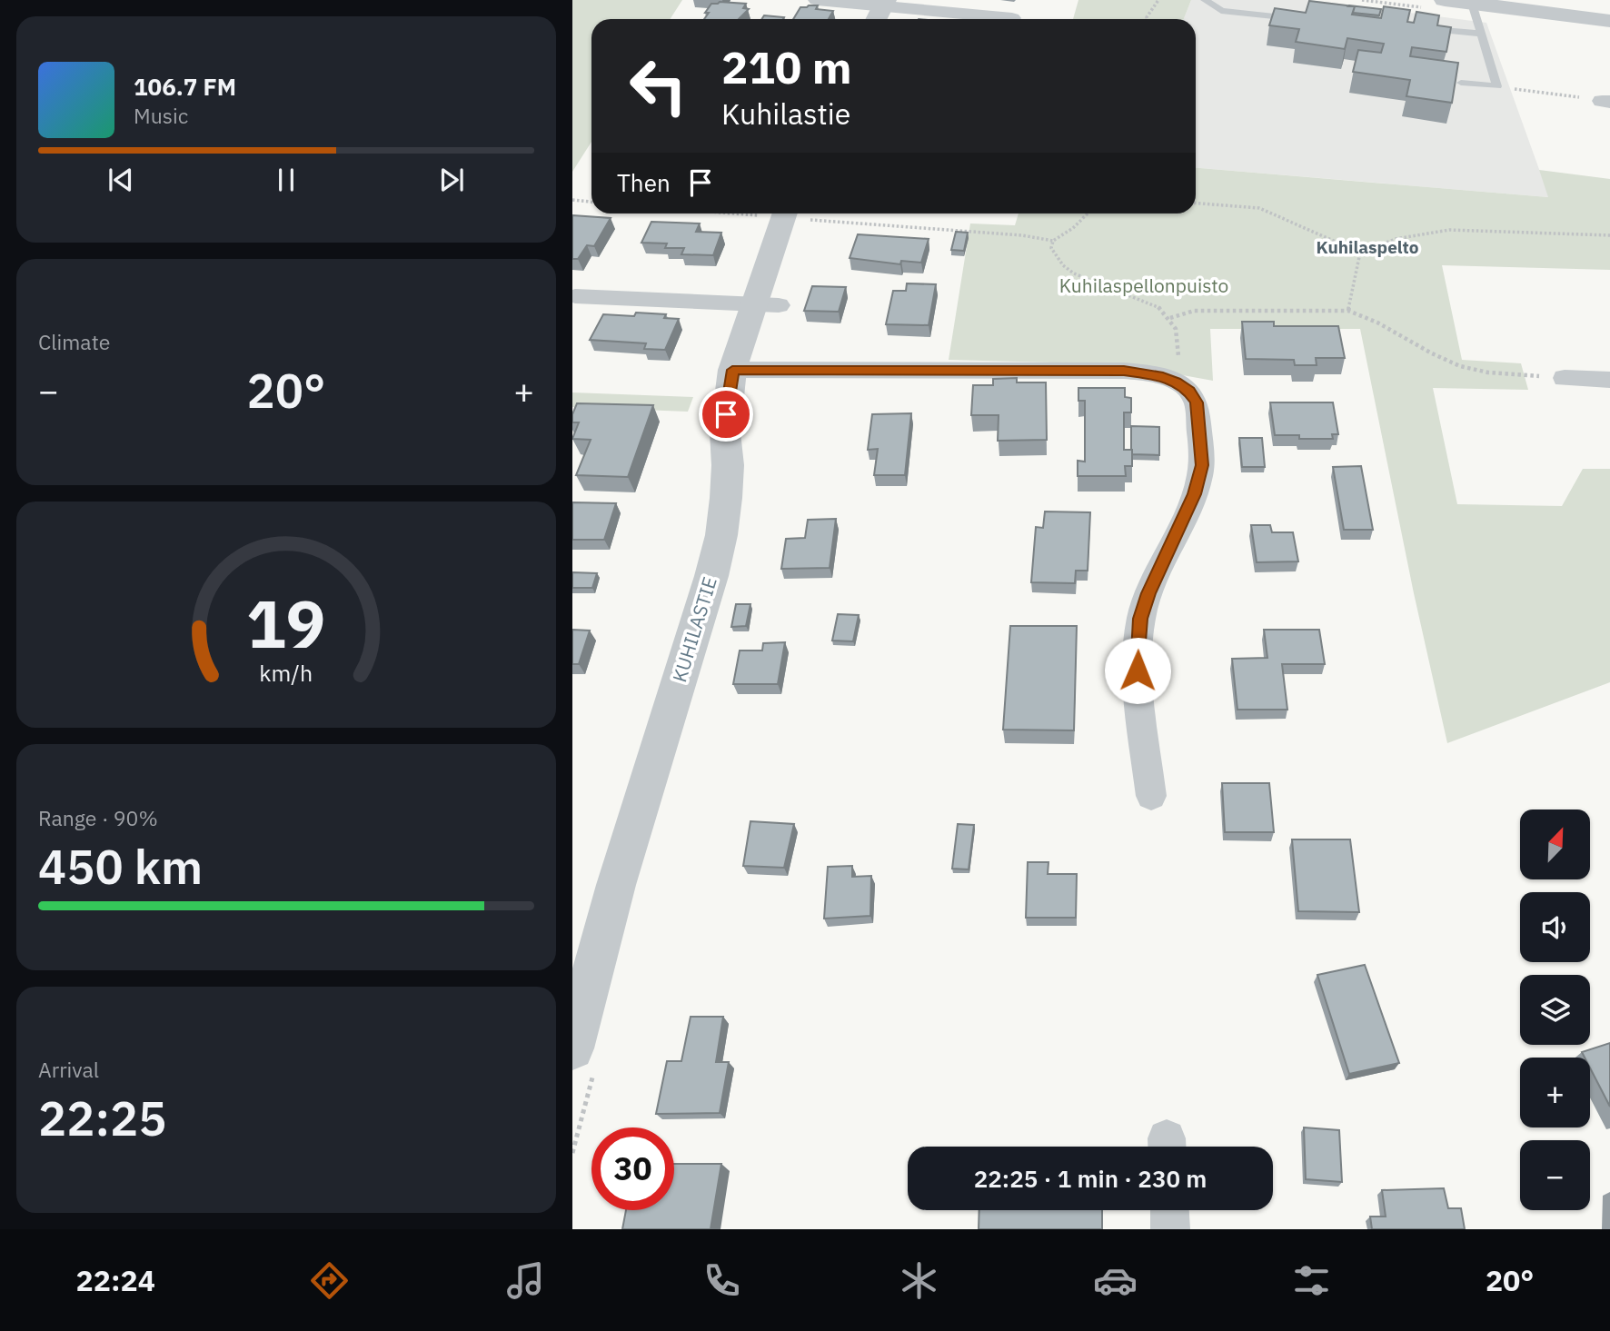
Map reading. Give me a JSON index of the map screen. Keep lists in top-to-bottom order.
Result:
{
  "streets": {
    "street": ["KUHILASTIE"]
  },
  "districts": ["Kuhilaspelto"],
  "parks": ["Kuhilaspellonpuisto"],
  "north": "top right",
  "page": {
    "turn": ["210 m", "Kuhilastie"],
    "song": ["106.7 FM", "Music"],
    "then": "Then",
    "tile": [
      "Climate",
      ["Range · 90%", "450 km"],
      ["Arrival", "22:25"]
    ],
    "heat": ["−", "20°", "+"],
    "map_buttons": ["+", "−"],
    "limit": "30",
    "trip": "22:25 · 1 min · 230 m",
    "tabs": ["22:24", "20°"],
    "gauge": ["19", "km/h"]
  }
}
